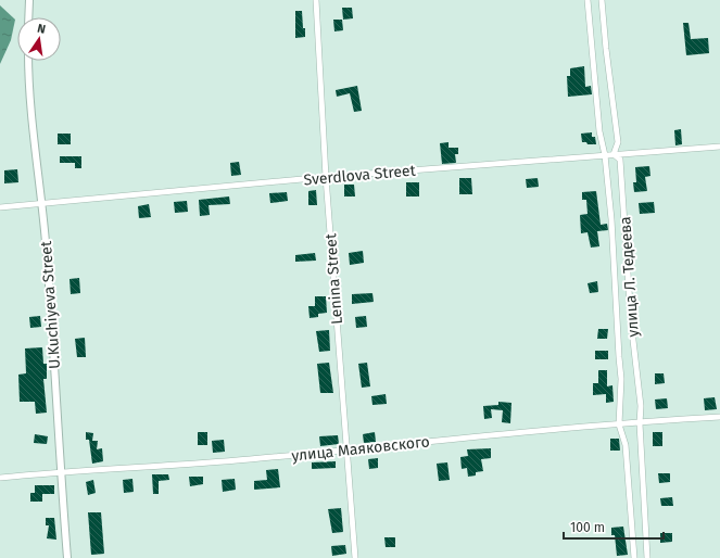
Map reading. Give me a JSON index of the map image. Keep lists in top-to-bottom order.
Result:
{
  "streets": {
    "street": [
      "Sverdlova Street",
      "улица Л. Тедеева",
      "Lenina Street",
      "U.Kuchiyeva Street",
      "улица Маяковского"
    ]
  },
  "crossings": [
    ["Sverdlova Street", "улица Л. Тедеева"],
    ["Sverdlova Street", "Lenina Street"],
    ["Sverdlova Street", "U.Kuchiyeva Street"],
    ["улица Л. Тедеева", "улица Маяковского"],
    ["Lenina Street", "улица Маяковского"],
    ["U.Kuchiyeva Street", "улица Маяковского"]
  ],
  "scale_bar": "100 m",
  "north": "top"
}
